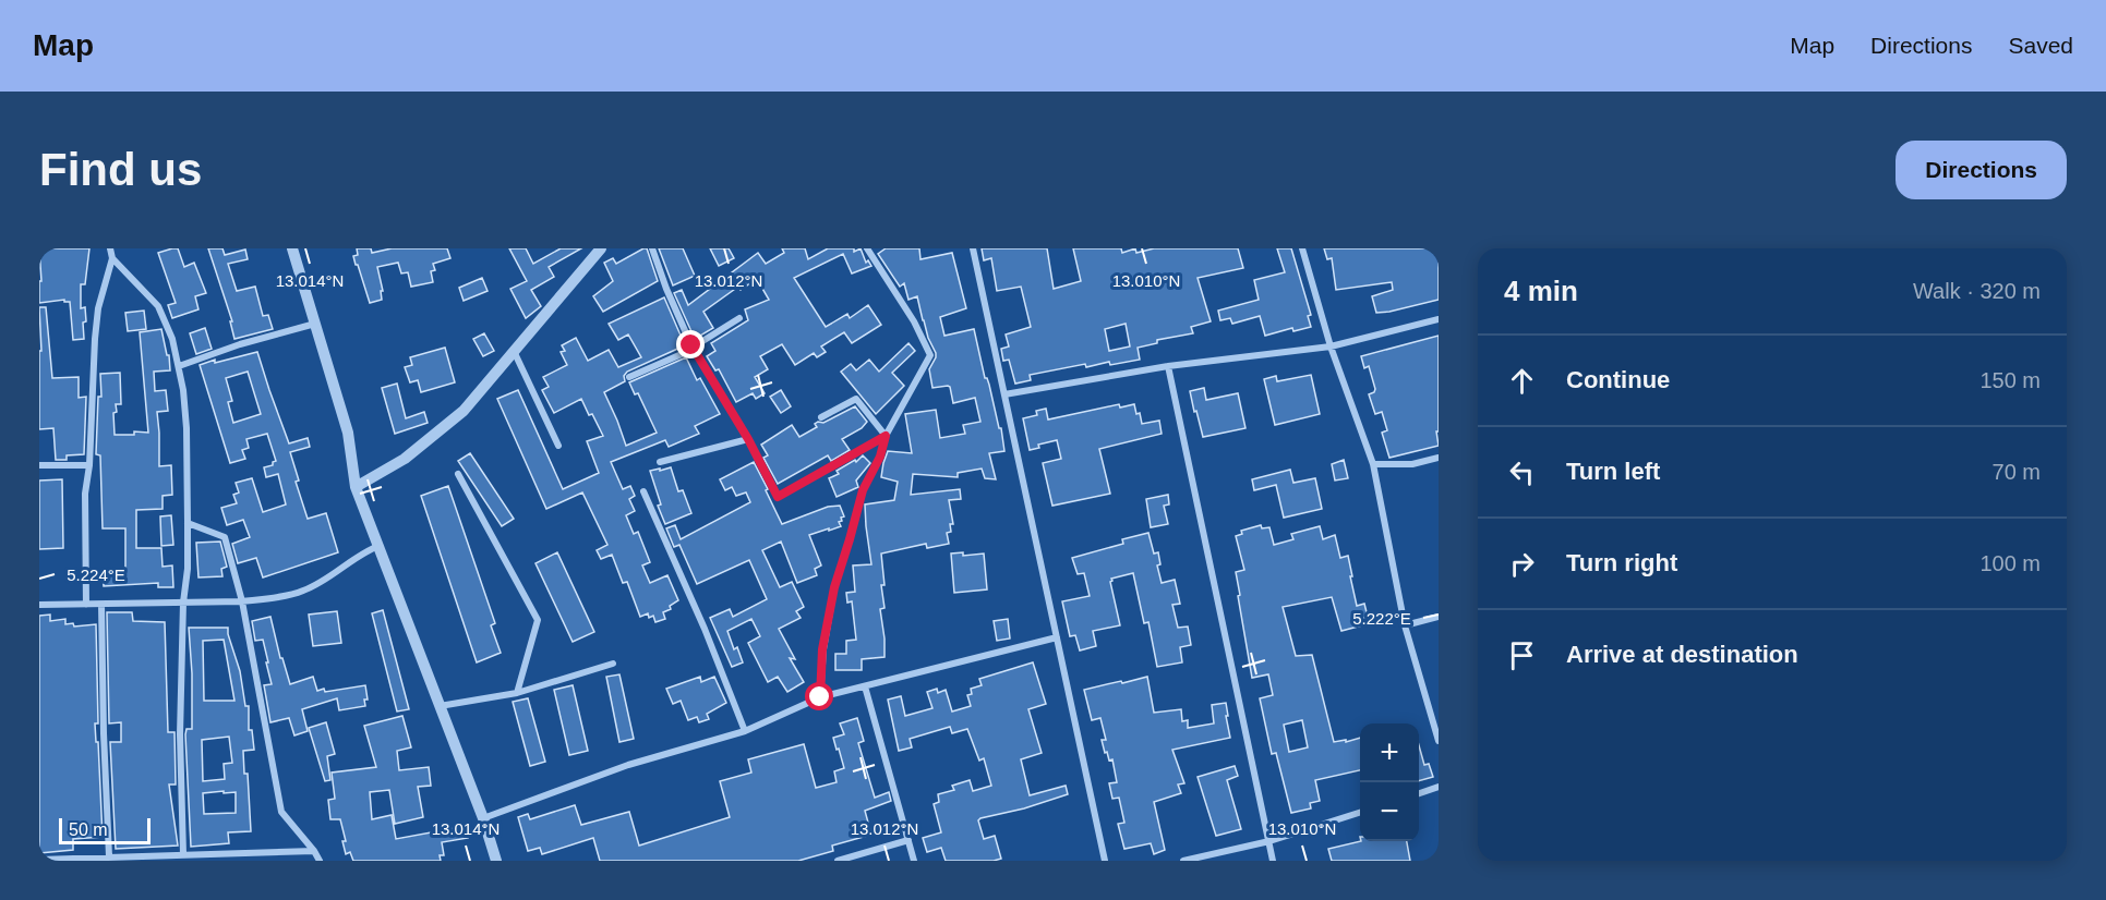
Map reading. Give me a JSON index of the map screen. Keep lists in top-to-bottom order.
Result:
{
  "scale_bar": "50 m",
  "page": {
    "header": "Map",
    "nav": ["Map", "Directions", "Saved"],
    "buttons": "Directions",
    "title": "Find us",
    "heading": ["4 min", "Walk · 320 m"],
    "list": [
      ["Continue", "150 m"],
      ["Turn left", "70 m"],
      ["Turn right", "100 m"],
      "Arrive at destination"
    ],
    "map_buttons": ["+", "−"],
    "scale": "50 m"
  },
  "coordinates": [
    "13.014°N",
    "13.012°N",
    "13.010°N",
    "5.224°E",
    "5.222°E"
  ]
}
